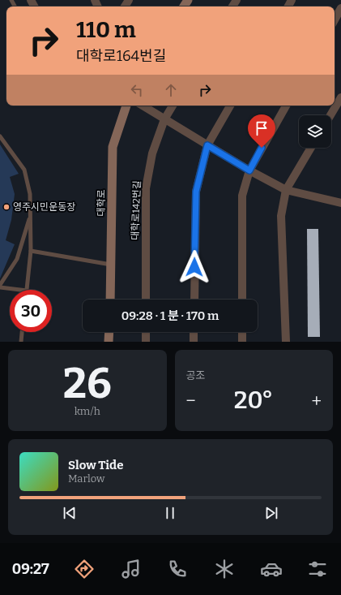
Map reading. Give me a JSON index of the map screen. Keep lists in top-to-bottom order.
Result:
{
  "streets": {
    "main road": ["대학로"],
    "street": ["대학로142번길"]
  },
  "places": ["영주시민운동장"],
  "page": {
    "turn": ["110 m", "대학로164번길"],
    "limit": "30",
    "trip": "09:28 · 1 분 · 170 m",
    "tile": [
      ["26", "km/h"],
      "공조"
    ],
    "heat": ["−", "20°", "+"],
    "song": ["Slow Tide", "Marlow"],
    "tabs": "09:27"
  }
}
